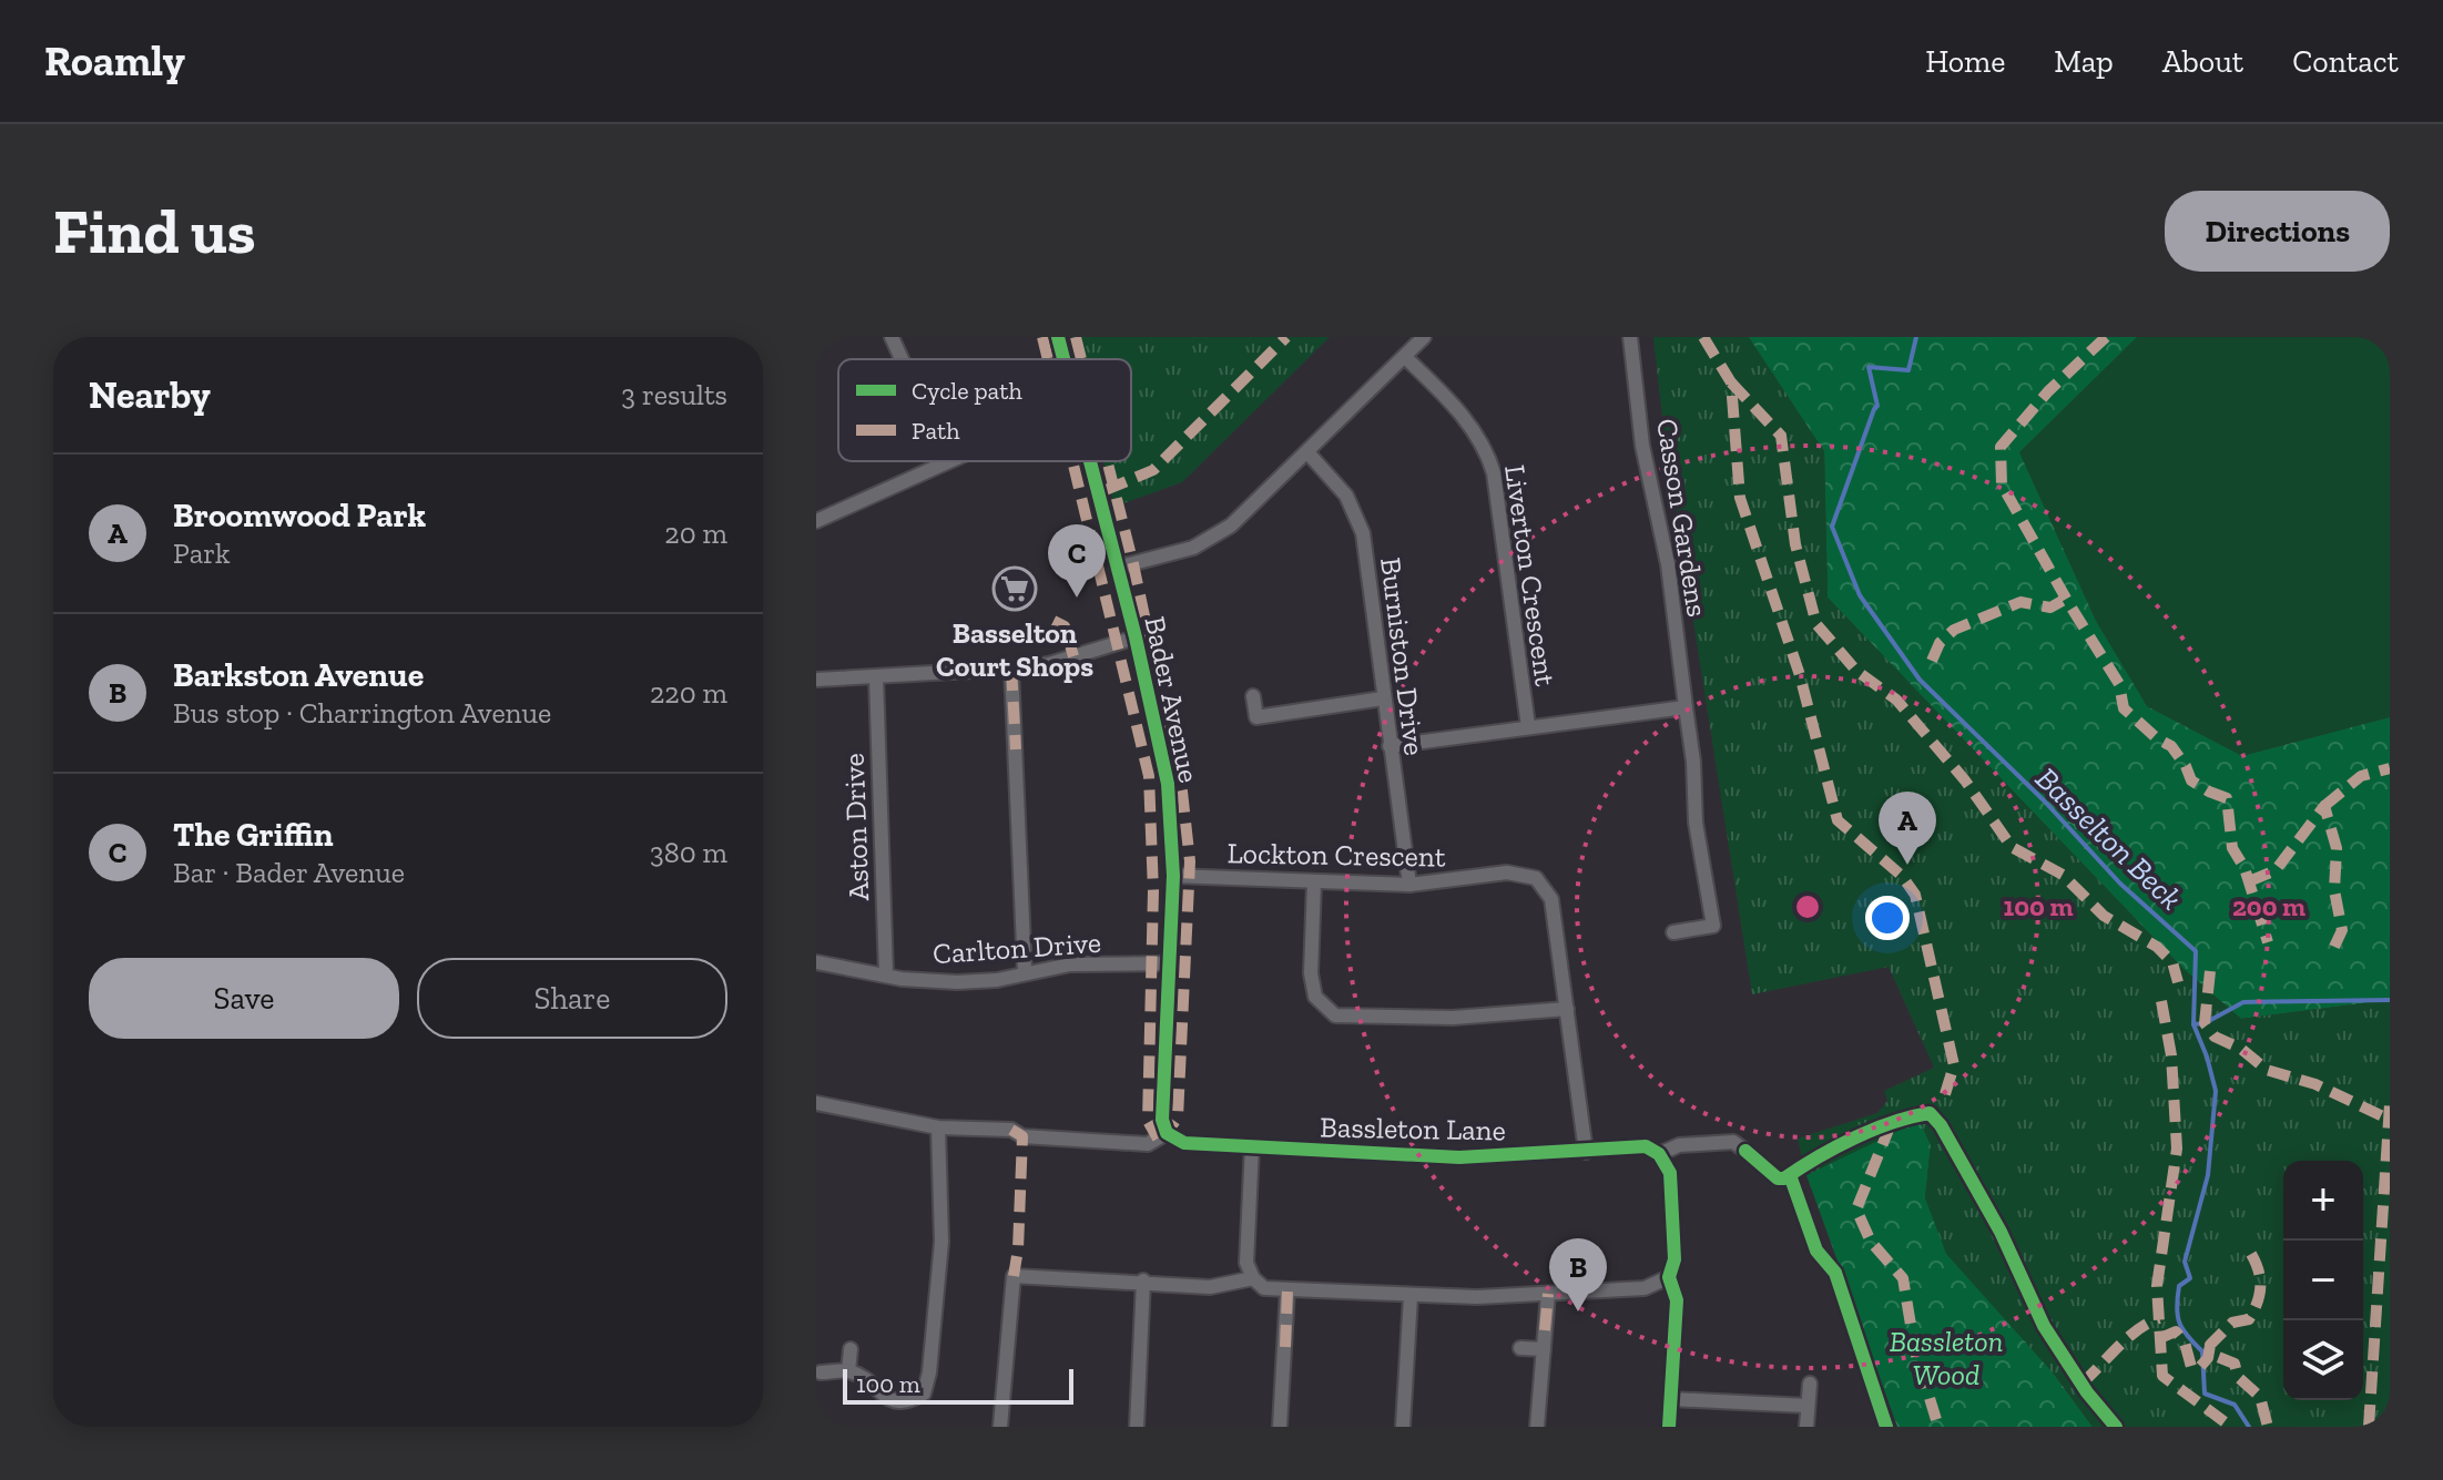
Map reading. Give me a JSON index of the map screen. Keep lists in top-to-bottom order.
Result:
{
  "streets": {
    "street": [
      "Casson Gardens",
      "Liverton Crescent",
      "Burniston Drive",
      "Bader Avenue",
      "Aston Drive",
      "Lockton Crescent",
      "Carlton Drive",
      "Bassleton Lane"
    ]
  },
  "crossings": [
    ["Burniston Drive", "Lockton Crescent"],
    ["Bader Avenue", "Lockton Crescent"],
    ["Bader Avenue", "Carlton Drive"],
    ["Bader Avenue", "Bassleton Lane"],
    ["Aston Drive", "Carlton Drive"],
    ["Lockton Crescent", "Bassleton Lane"]
  ],
  "water": ["Basselton Beck"],
  "parks": ["Bassleton Wood"],
  "places": {
    "supermarket": ["Basselton Court Shops"]
  },
  "legend": ["Cycle path", "Path"],
  "scale_bar": "100 m",
  "page": {
    "header": "Roamly",
    "nav": [
      "Home",
      "Map",
      "About",
      "Contact"
    ],
    "buttons": [
      "Directions",
      ["Save", "Share"]
    ],
    "title": "Find us",
    "heading": ["Nearby", "3 results"],
    "list": [
      {
        "mark": "A",
        "name": "Broomwood Park",
        "note": "Park",
        "value": "20 m"
      },
      {
        "mark": "B",
        "name": "Barkston Avenue",
        "note": "Bus stop · Charrington Avenue",
        "value": "220 m"
      },
      {
        "mark": "C",
        "name": "The Griffin",
        "note": "Bar · Bader Avenue",
        "value": "380 m"
      }
    ],
    "pins": ["C", "A", "B"],
    "map_buttons": ["+", "−"],
    "scale": "100 m"
  },
  "rings": ["100 m", "200 m"]
}
